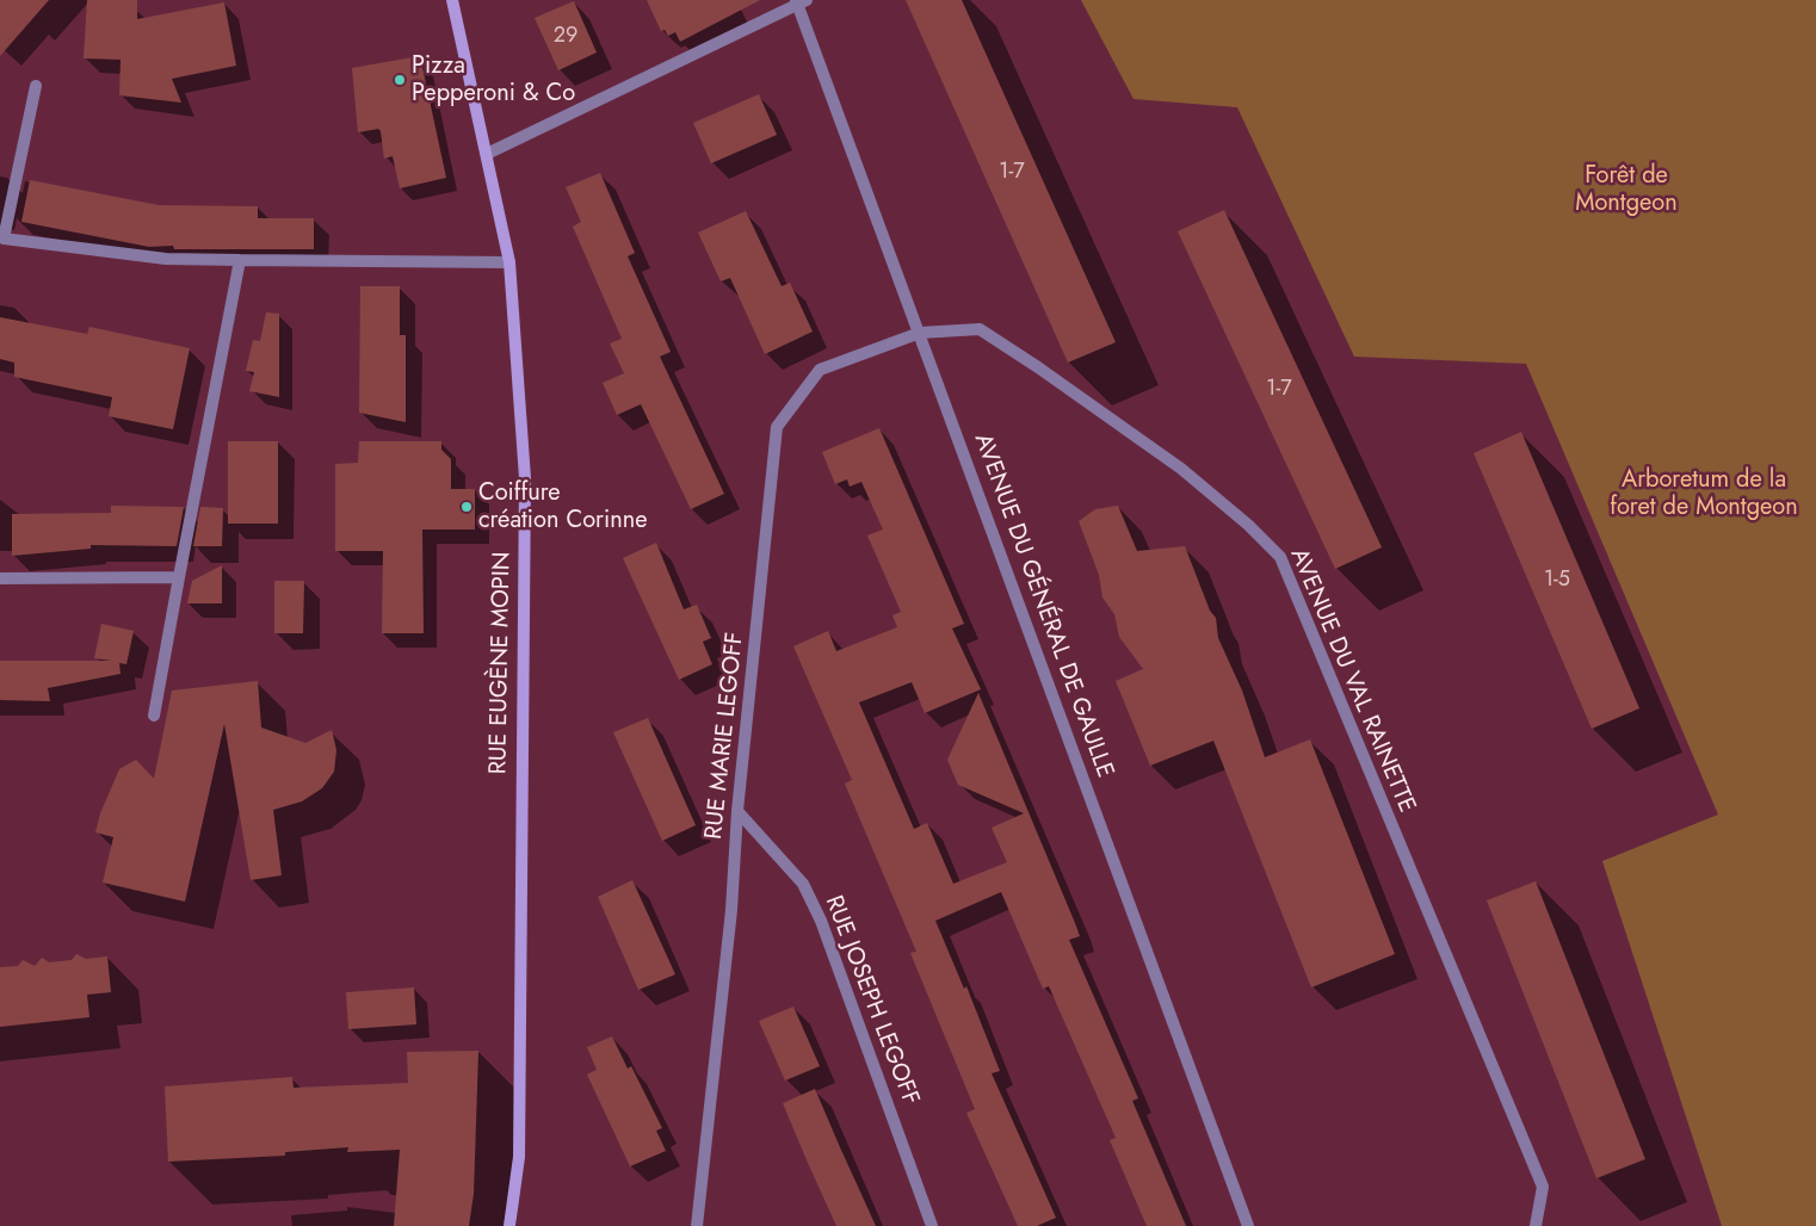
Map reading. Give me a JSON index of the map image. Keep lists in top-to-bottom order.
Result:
{
  "streets": {
    "main road": ["RUE EUGÈNE MOPIN"],
    "street": [
      "AVENUE DU GÉNÉRAL DE GAULLE",
      "AVENUE DU VAL RAINETTE",
      "RUE MARIE LEGOFF",
      "RUE JOSEPH LEGOFF"
    ]
  },
  "crossings": [
    ["AVENUE DU GÉNÉRAL DE GAULLE", "AVENUE DU VAL RAINETTE"],
    ["AVENUE DU GÉNÉRAL DE GAULLE", "RUE MARIE LEGOFF"],
    ["AVENUE DU VAL RAINETTE", "RUE MARIE LEGOFF"],
    ["RUE MARIE LEGOFF", "RUE JOSEPH LEGOFF"]
  ],
  "parks": ["Forêt de Montgeon", "Arboretum de la foret de Montgeon"],
  "places": ["Pizza Pepperoni & Co", "Coiffure création Corinne"],
  "house_numbers": [
    "29",
    "1-7",
    "1-7",
    "1-5"
  ]
}
